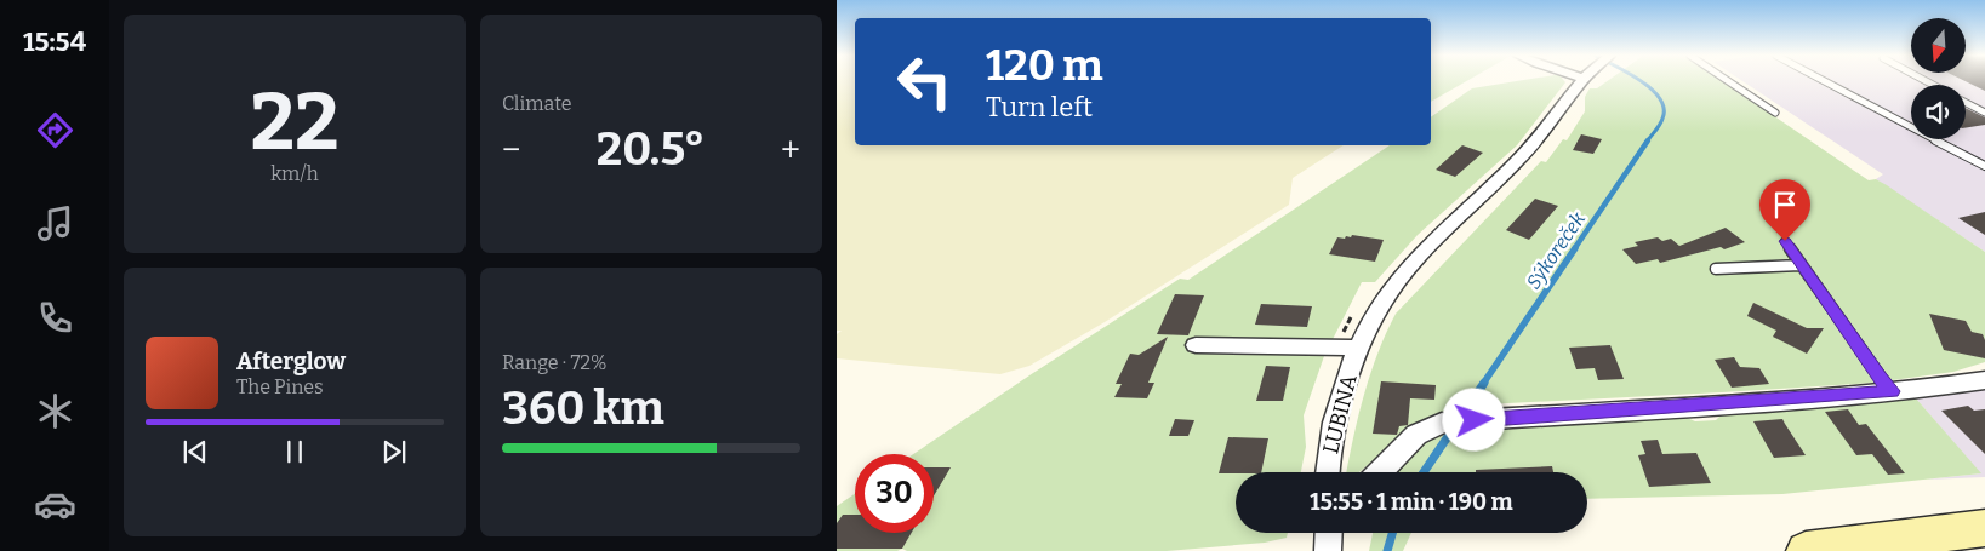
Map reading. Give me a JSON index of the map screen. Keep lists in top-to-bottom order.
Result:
{
  "streets": {
    "street": ["LUBINA"]
  },
  "water": ["Sýkoreček"],
  "north": "bottom",
  "page": {
    "tabs": "15:54",
    "tile": [
      ["22", "km/h"],
      "Climate",
      ["Range · 72%", "360 km"]
    ],
    "turn": ["120 m", "Turn left"],
    "heat": ["−", "20.5°", "+"],
    "song": ["Afterglow", "The Pines"],
    "limit": "30",
    "trip": "15:55 · 1 min · 190 m"
  }
}
